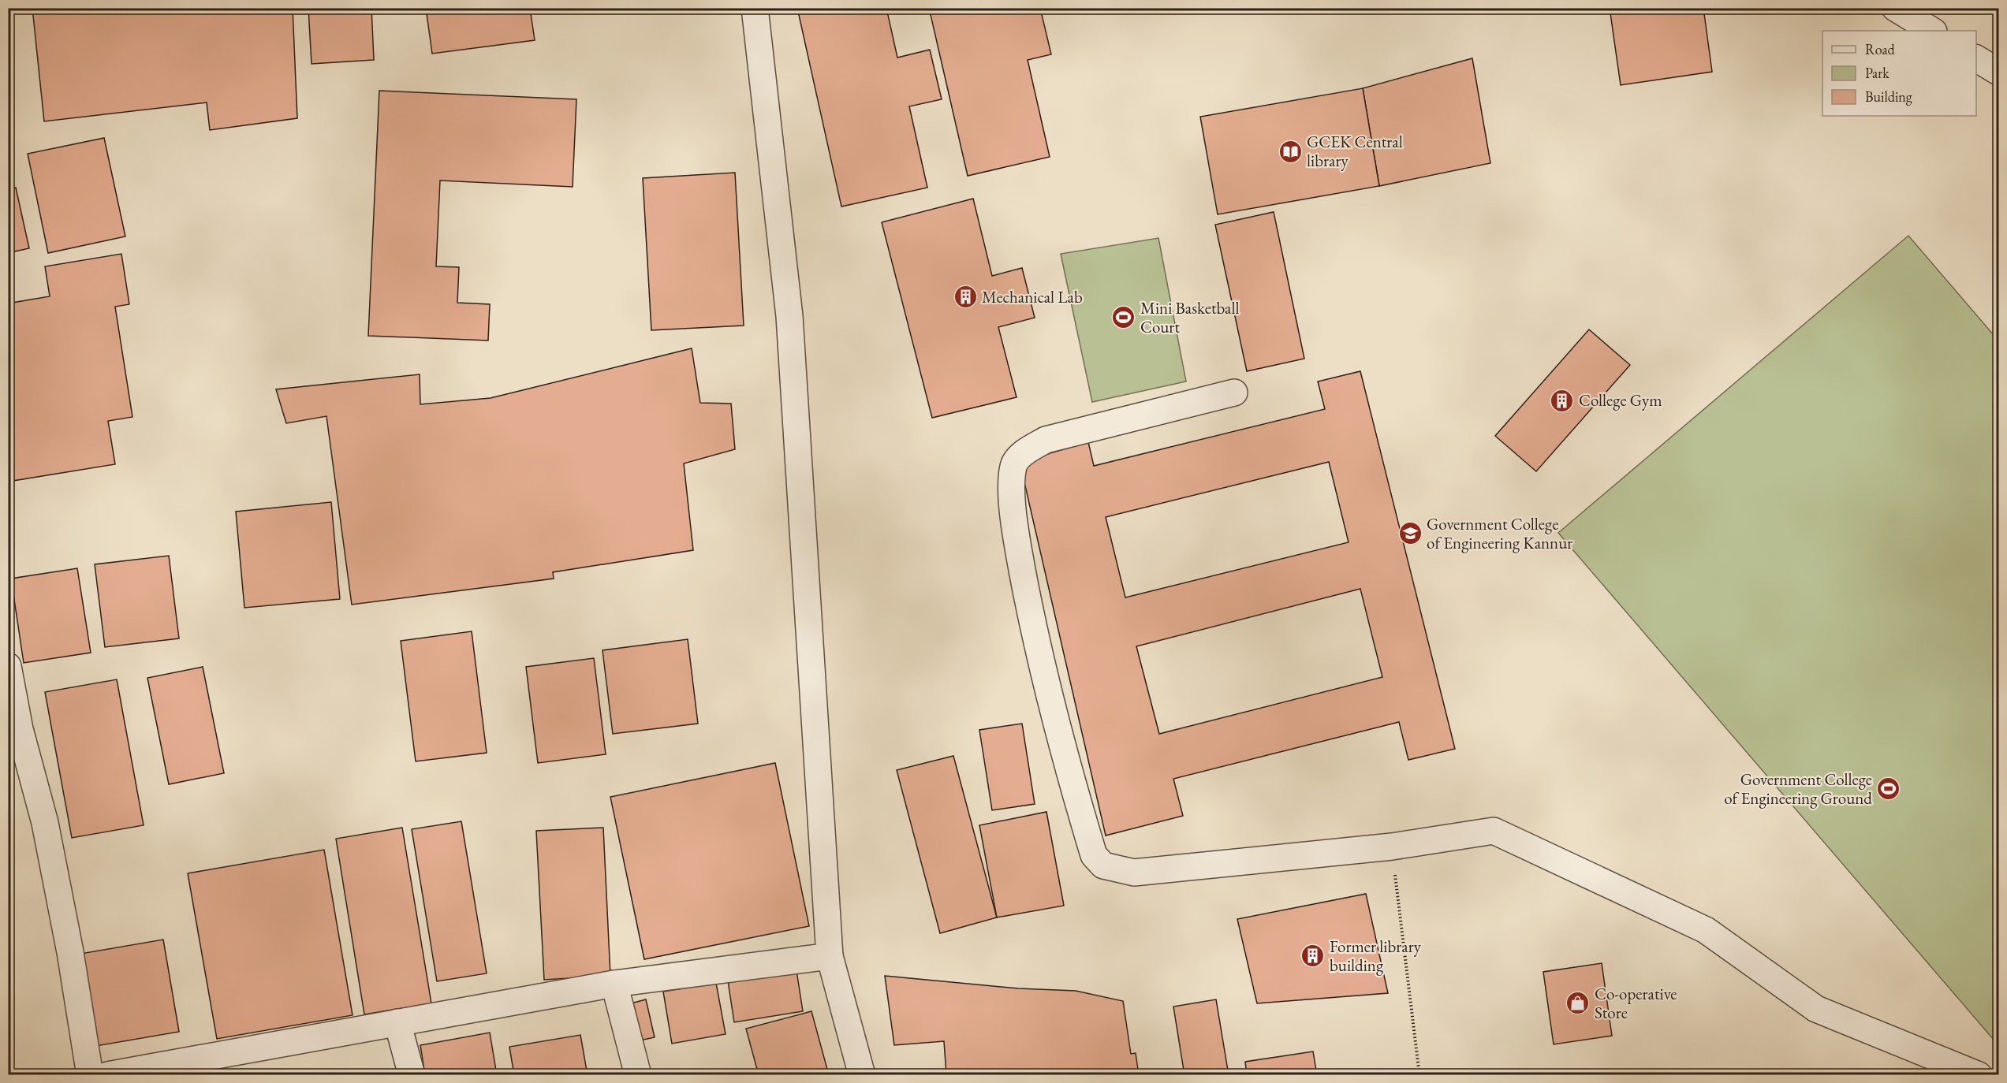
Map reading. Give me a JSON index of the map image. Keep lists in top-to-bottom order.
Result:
{
  "places": {
    "library": ["GCEK Central library"],
    "building": ["Mechanical Lab", "College Gym", "Former library building"],
    "sports": ["Mini Basketball Court", "Government College of Engineering Ground"],
    "school or university": ["Government College of Engineering Kannur"],
    "shop": ["Co-operative Store"]
  },
  "legend": ["Road", "Park", "Building"]
}
